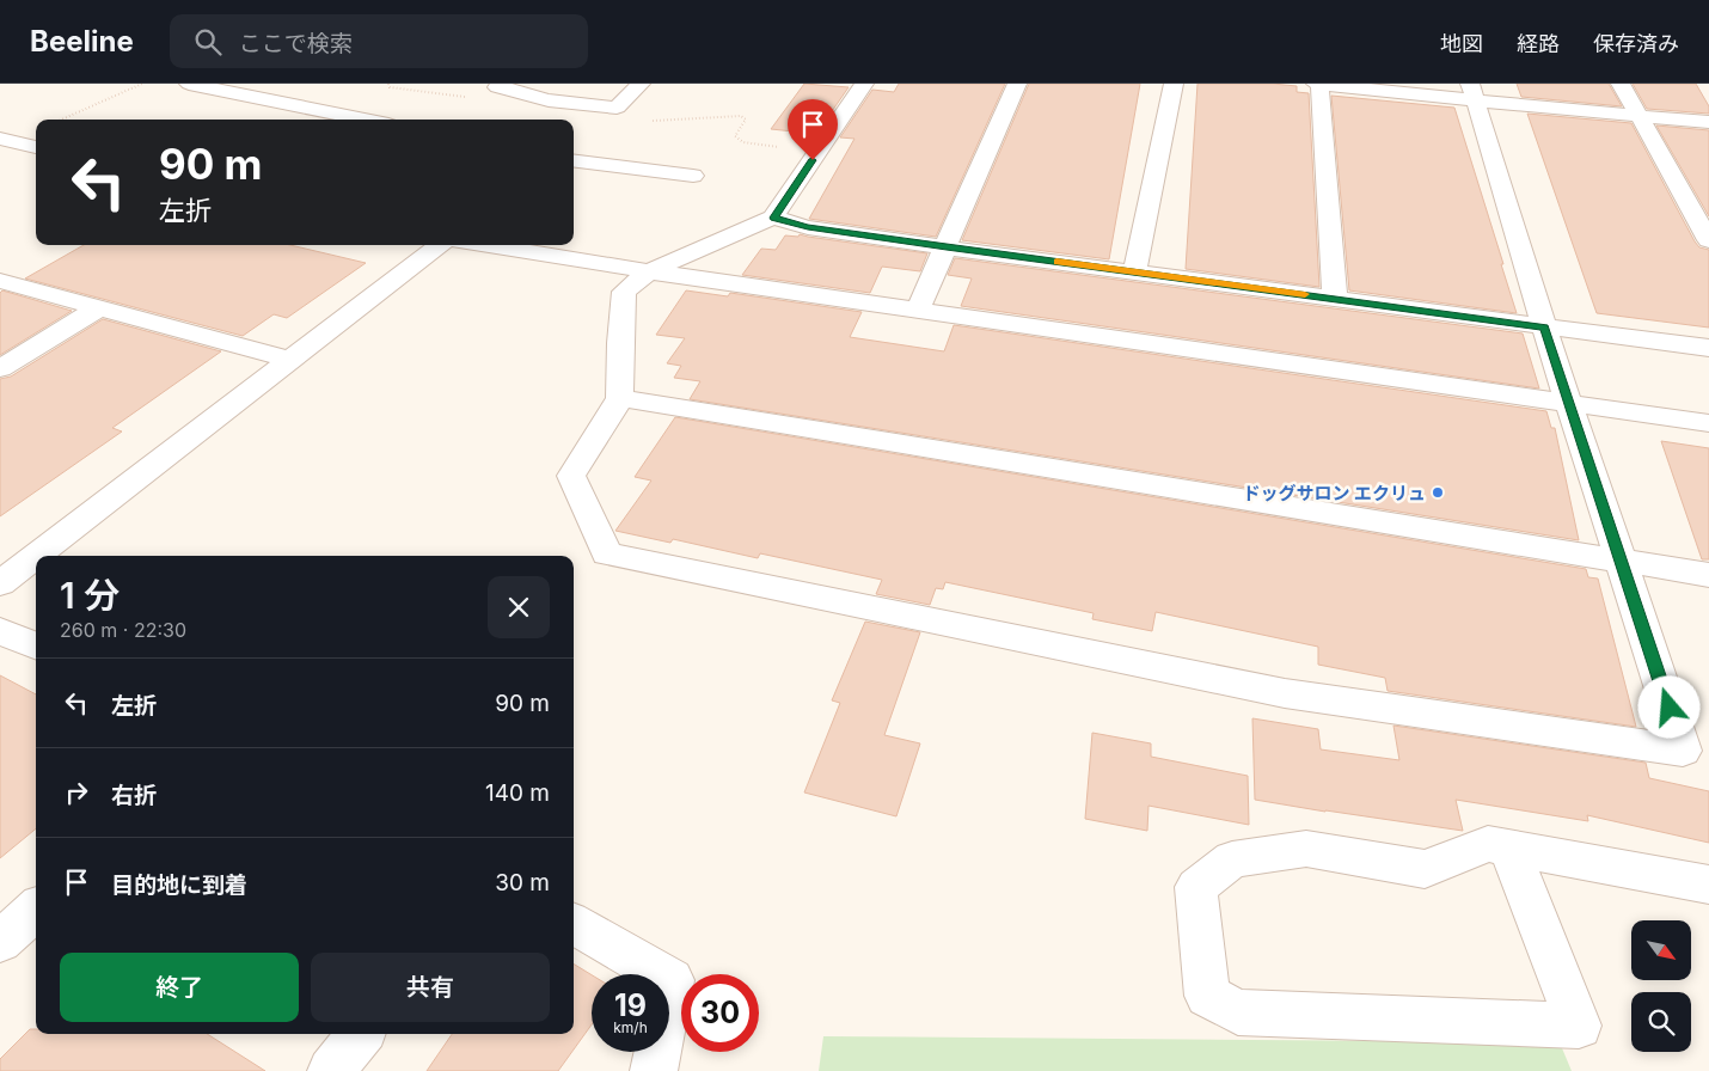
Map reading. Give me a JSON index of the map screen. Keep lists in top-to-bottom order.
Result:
{
  "places": ["ドッグサロン エクリュ"],
  "north": "bottom right",
  "page": {
    "header": "Beeline",
    "search": "ここで検索",
    "nav": ["地図", "経路", "保存済み"],
    "turn": ["90 m", "左折"],
    "heading": ["1 分", "260 m · 22:30"],
    "list": [
      {
        "name": "左折",
        "value": "90 m"
      },
      {
        "name": "右折",
        "value": "140 m"
      },
      {
        "name": "目的地に到着",
        "value": "30 m"
      }
    ],
    "buttons": ["終了", "共有"],
    "speed": "19 km/h",
    "limit": "30"
  }
}
